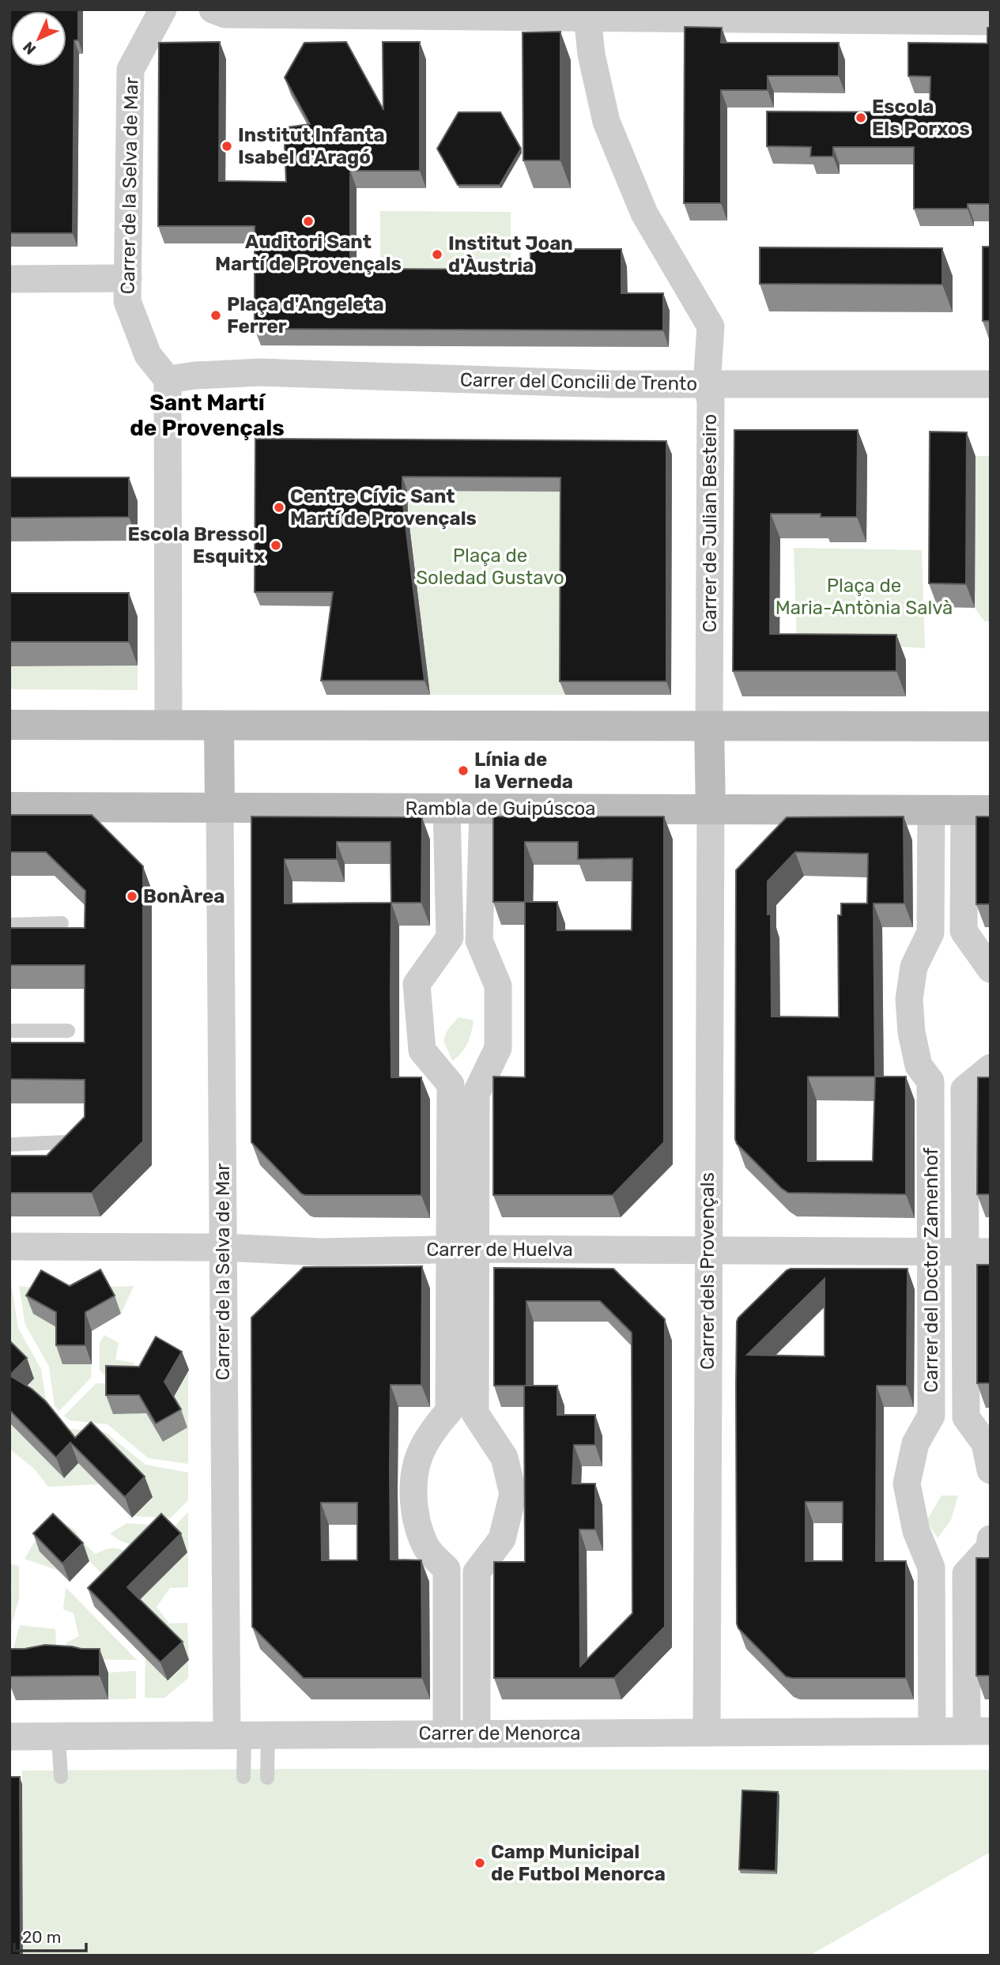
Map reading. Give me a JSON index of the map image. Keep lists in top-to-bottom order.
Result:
{
  "streets": {
    "street": [
      "Carrer de la Selva de Mar",
      "Carrer del Concili de Trento",
      "Carrer de Julian Besteiro",
      "Rambla de Guipúscoa",
      "Carrer de Huelva",
      "Carrer del Doctor Zamenhof",
      "Carrer dels Provençals",
      "Carrer de Menorca"
    ]
  },
  "crossings": [
    ["Carrer de la Selva de Mar", "Carrer del Concili de Trento"],
    ["Carrer de la Selva de Mar", "Rambla de Guipúscoa"],
    ["Carrer de la Selva de Mar", "Carrer de Huelva"],
    ["Carrer de la Selva de Mar", "Carrer de Menorca"],
    ["Carrer del Concili de Trento", "Carrer de Julian Besteiro"],
    ["Rambla de Guipúscoa", "Carrer del Doctor Zamenhof"],
    ["Rambla de Guipúscoa", "Carrer dels Provençals"],
    ["Carrer de Huelva", "Carrer del Doctor Zamenhof"],
    ["Carrer de Huelva", "Carrer dels Provençals"],
    ["Carrer del Doctor Zamenhof", "Carrer de Menorca"],
    ["Carrer dels Provençals", "Carrer de Menorca"]
  ],
  "districts": ["Sant Martí de Provençals"],
  "parks": ["Plaça de Soledad Gustavo", "Plaça de Maria-Antònia Salvà"],
  "places": [
    "Escola Els Porxos",
    "Institut Infanta Isabel d'Aragó",
    "Auditori Sant Martí de Provençals",
    "Institut Joan d'Àustria",
    "Plaça d'Angeleta Ferrer",
    "Centre Cívic Sant Martí de Provençals",
    "Escola Bressol Esquitx",
    "Línia de la Verneda",
    "BonÀrea",
    "Camp Municipal de Futbol Menorca"
  ],
  "scale_bar": "20 m",
  "north": "bottom left"
}
